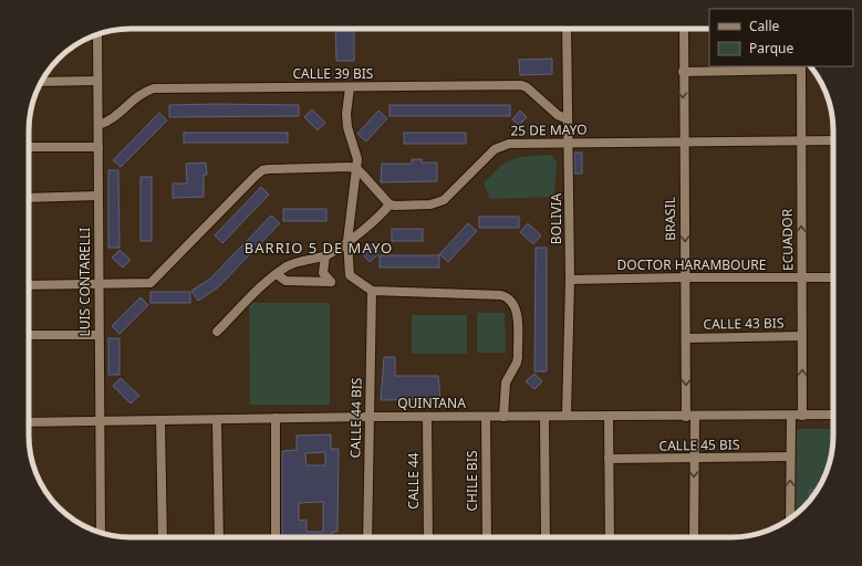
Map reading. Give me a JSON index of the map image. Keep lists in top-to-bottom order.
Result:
{
  "streets": {
    "street": [
      "CALLE 39 BIS",
      "25 DE MAYO",
      "BOLIVIA",
      "BRASIL",
      "ECUADOR",
      "DOCTOR HARAMBOURE",
      "LUIS CONTARELLI",
      "CALLE 43 BIS",
      "QUINTANA",
      "CALLE 44 BIS",
      "CALLE 45 BIS",
      "CALLE 44",
      "CHILE BIS"
    ]
  },
  "crossings": [
    ["CALLE 39 BIS", "BOLIVIA"],
    ["CALLE 39 BIS", "LUIS CONTARELLI"],
    ["25 DE MAYO", "BOLIVIA"],
    ["25 DE MAYO", "BRASIL"],
    ["25 DE MAYO", "ECUADOR"],
    ["BOLIVIA", "DOCTOR HARAMBOURE"],
    ["BOLIVIA", "QUINTANA"],
    ["BRASIL", "DOCTOR HARAMBOURE"],
    ["BRASIL", "CALLE 43 BIS"],
    ["BRASIL", "QUINTANA"],
    ["BRASIL", "CALLE 45 BIS"],
    ["ECUADOR", "DOCTOR HARAMBOURE"],
    ["ECUADOR", "CALLE 43 BIS"],
    ["ECUADOR", "QUINTANA"],
    ["LUIS CONTARELLI", "QUINTANA"],
    ["QUINTANA", "CALLE 44 BIS"],
    ["QUINTANA", "CALLE 44"],
    ["QUINTANA", "CHILE BIS"]
  ],
  "one_way": ["BRASIL", "ECUADOR"],
  "districts": ["BARRIO 5 DE MAYO"],
  "legend": ["Calle", "Parque"]
}
